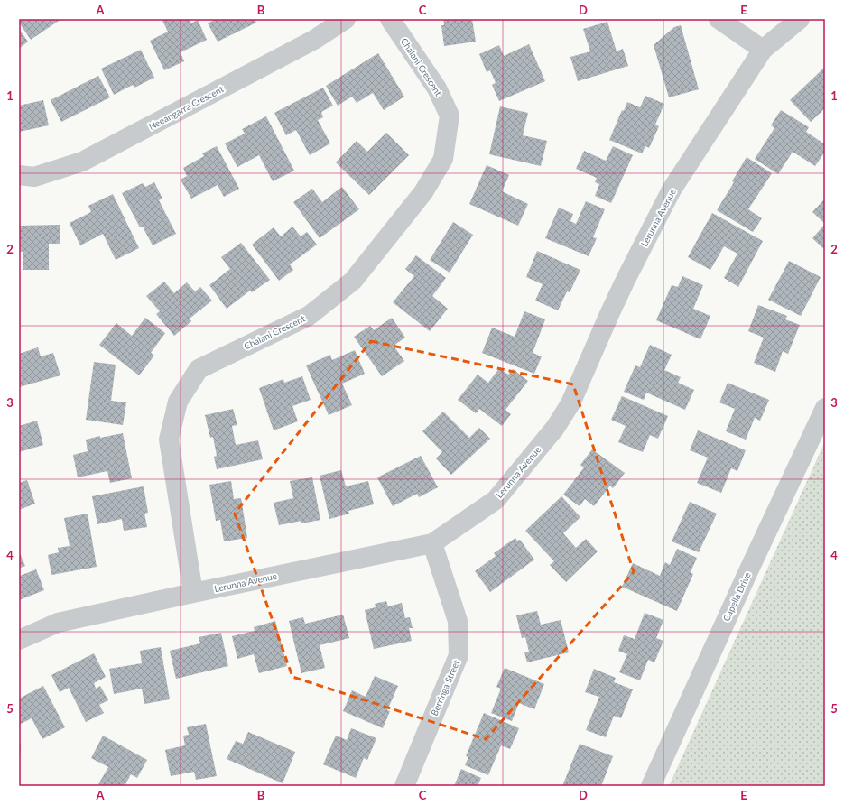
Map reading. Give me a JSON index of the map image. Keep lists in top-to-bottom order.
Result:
{
  "streets": {
    "street": [
      "Chalani Crescent",
      "Neeangarra Crescent",
      "Lerunna Avenue",
      "Capella Drive",
      "Berringa Street"
    ]
  },
  "crossings": [
    ["Chalani Crescent", "Lerunna Avenue"],
    ["Lerunna Avenue", "Berringa Street"]
  ],
  "grid": {
    "columns": [
      "A",
      "B",
      "C",
      "D",
      "E"
    ],
    "rows": [
      "1",
      "2",
      "3",
      "4",
      "5"
    ]
  }
}
